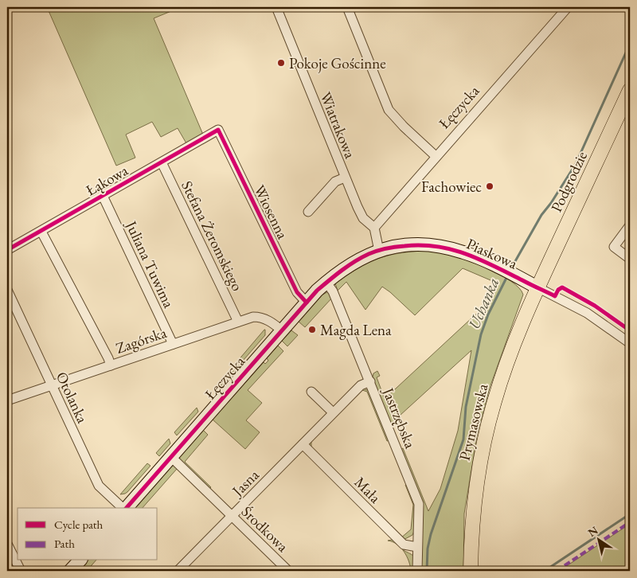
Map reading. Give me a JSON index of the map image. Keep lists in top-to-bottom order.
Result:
{
  "streets": {
    "main road": [
      "Łęczycka",
      "Podgrodzie",
      "Piaskowa",
      "Prymasowska"
    ],
    "street": [
      "Wiatrakowa",
      "Łąkowa",
      "Wiosenna",
      "Stefana Żeromskiego",
      "Juliana Tuwima",
      "Zagórska",
      "Otolanka",
      "Jastrzębska",
      "Jasna",
      "Mała",
      "Środkowa"
    ]
  },
  "crossings": [
    ["Łęczycka", "Wiatrakowa"],
    ["Łęczycka", "Wiosenna"],
    ["Łęczycka", "Piaskowa"],
    ["Łęczycka", "Zagórska"],
    ["Łęczycka", "Jastrzębska"],
    ["Łęczycka", "Środkowa"],
    ["Łąkowa", "Wiosenna"],
    ["Łąkowa", "Stefana Żeromskiego"],
    ["Łąkowa", "Juliana Tuwima"],
    ["Podgrodzie", "Piaskowa"],
    ["Podgrodzie", "Prymasowska"],
    ["Stefana Żeromskiego", "Zagórska"],
    ["Piaskowa", "Prymasowska"],
    ["Juliana Tuwima", "Zagórska"],
    ["Zagórska", "Otolanka"],
    ["Jastrzębska", "Jasna"],
    ["Jastrzębska", "Mała"],
    ["Jasna", "Mała"],
    ["Jasna", "Środkowa"]
  ],
  "water": ["Uchanka"],
  "places": ["Pokoje Gościnne", "Fachowiec", "Magda Lena"],
  "legend": ["Cycle path", "Path"],
  "north": "top left"
}
